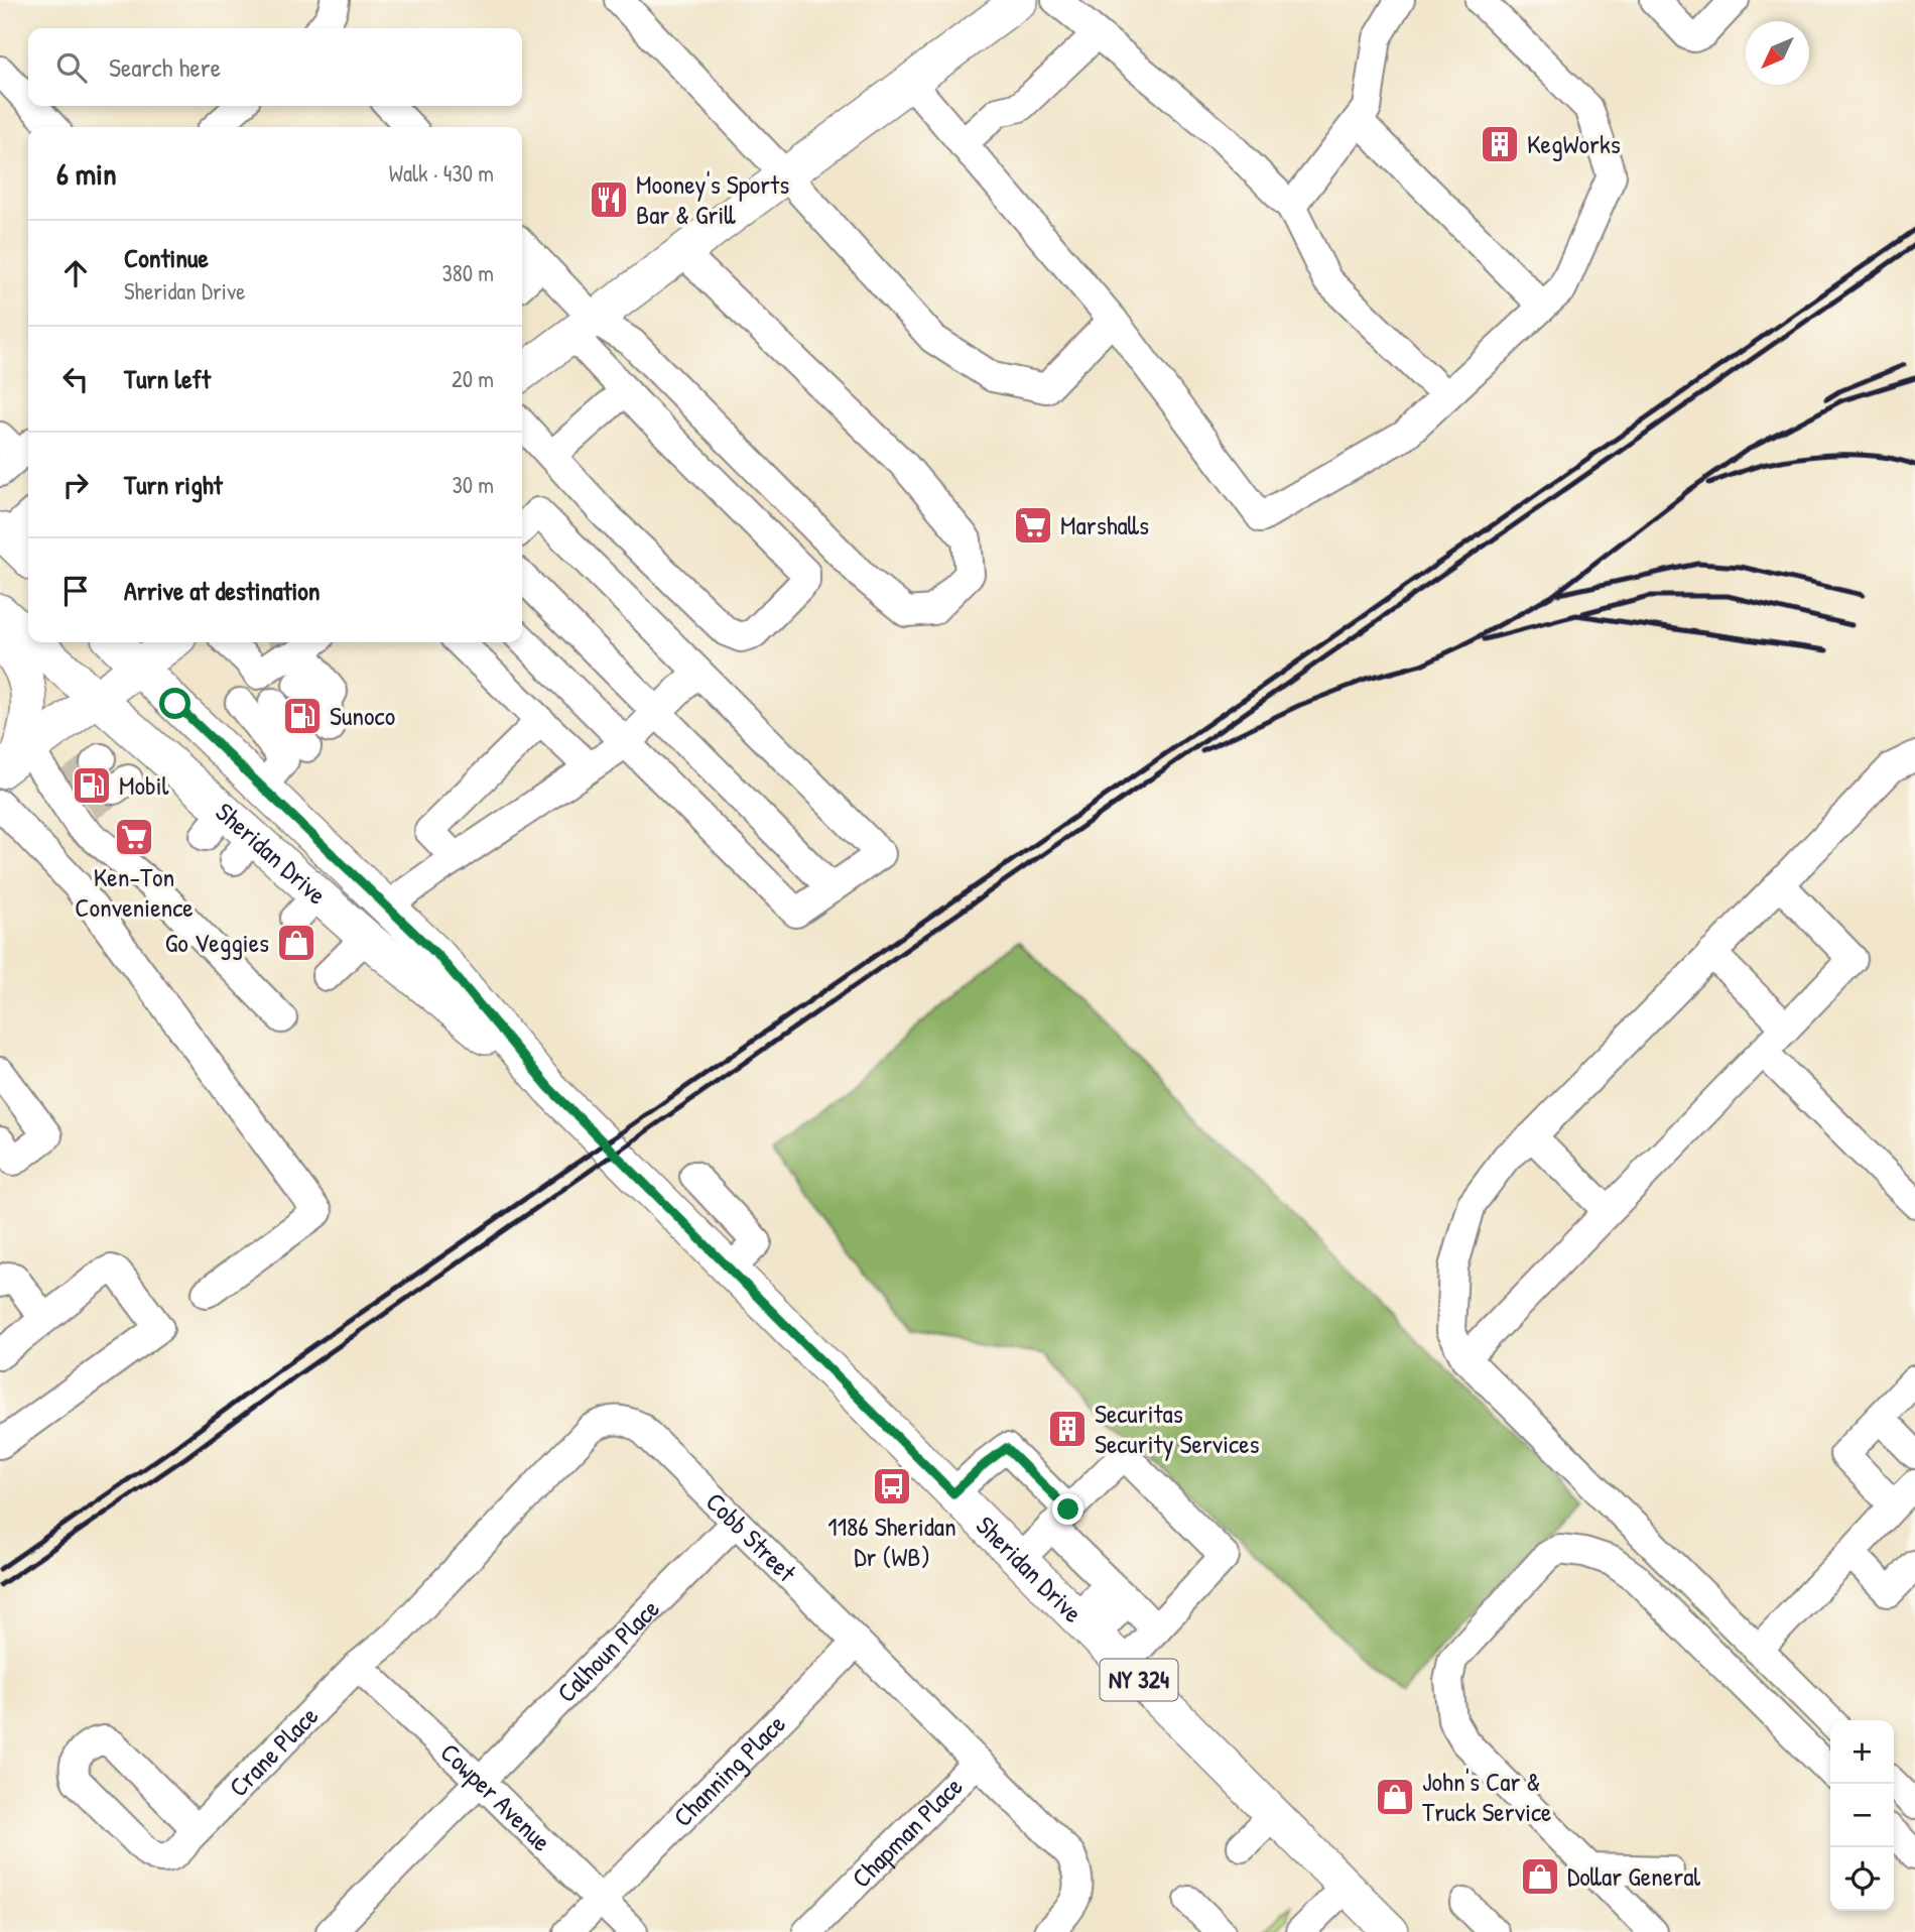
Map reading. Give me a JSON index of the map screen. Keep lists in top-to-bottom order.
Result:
{
  "streets": {
    "main road": ["Sheridan Drive", "NY 324"],
    "street": [
      "Cobb Street",
      "Calhoun Place",
      "Crane Place",
      "Channing Place",
      "Cowper Avenue",
      "Chapman Place"
    ]
  },
  "crossings": [
    ["Cobb Street", "Calhoun Place"],
    ["Cobb Street", "Crane Place"],
    ["Cobb Street", "Channing Place"],
    ["Cobb Street", "Cowper Avenue"],
    ["Cobb Street", "Chapman Place"],
    ["Calhoun Place", "Cowper Avenue"],
    ["Crane Place", "Cowper Avenue"],
    ["Channing Place", "Cowper Avenue"]
  ],
  "places": {
    "building": ["KegWorks", "Securitas Security Services"],
    "restaurant": ["Mooney's Sports Bar & Grill"],
    "supermarket": ["Marshalls", "Ken-Ton Convenience"],
    "fuel station": ["Sunoco", "Mobil"],
    "shop": ["Go Veggies", "John's Car & Truck Service", "Dollar General"],
    "bus stop": ["1186 Sheridan Dr (WB)"]
  },
  "north": "bottom left",
  "page": {
    "search": "Search here",
    "heading": ["6 min", "Walk · 430 m"],
    "list": [
      ["Continue", "Sheridan Drive", "380 m"],
      ["Turn left", "20 m"],
      ["Turn right", "30 m"],
      "Arrive at destination"
    ],
    "map_buttons": ["+", "−"]
  }
}
